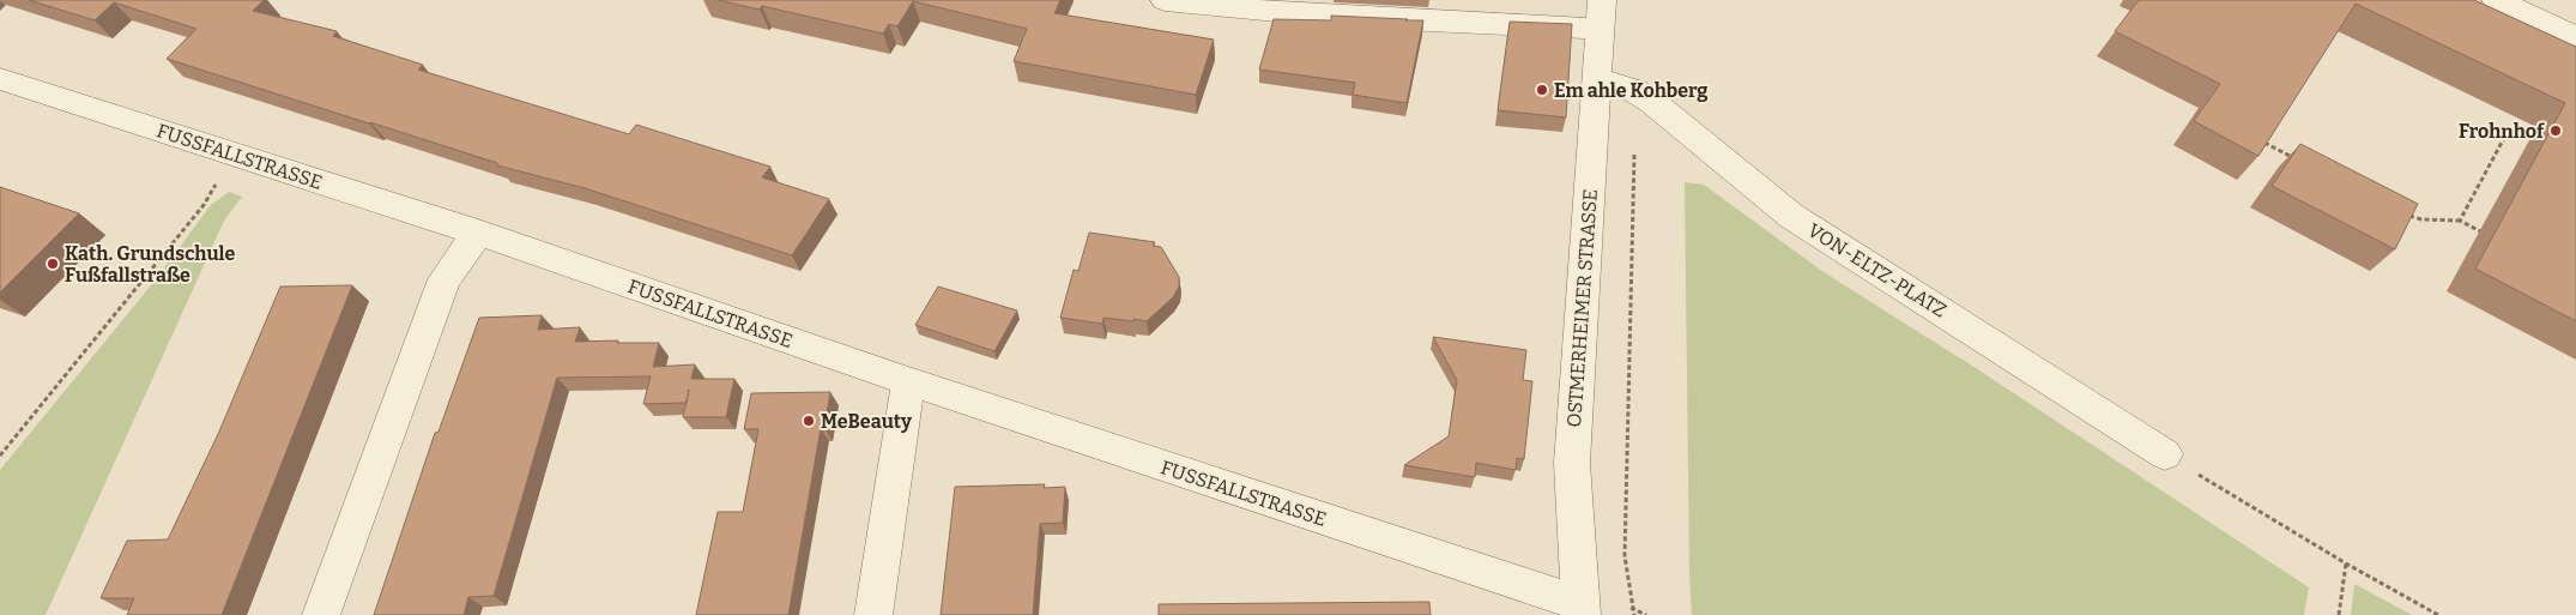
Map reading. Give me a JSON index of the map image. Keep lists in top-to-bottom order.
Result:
{
  "streets": {
    "street": ["FUSSFALLSTRASSE", "VON-ELTZ-PLATZ", "OSTMERHEIMER STRASSE"]
  },
  "crossings": [
    ["FUSSFALLSTRASSE", "OSTMERHEIMER STRASSE"],
    ["VON-ELTZ-PLATZ", "OSTMERHEIMER STRASSE"]
  ],
  "places": [
    "Em ahle Kohberg",
    "Frohnhof",
    "Kath. Grundschule Fußfallstraße",
    "MeBeauty"
  ]
}
